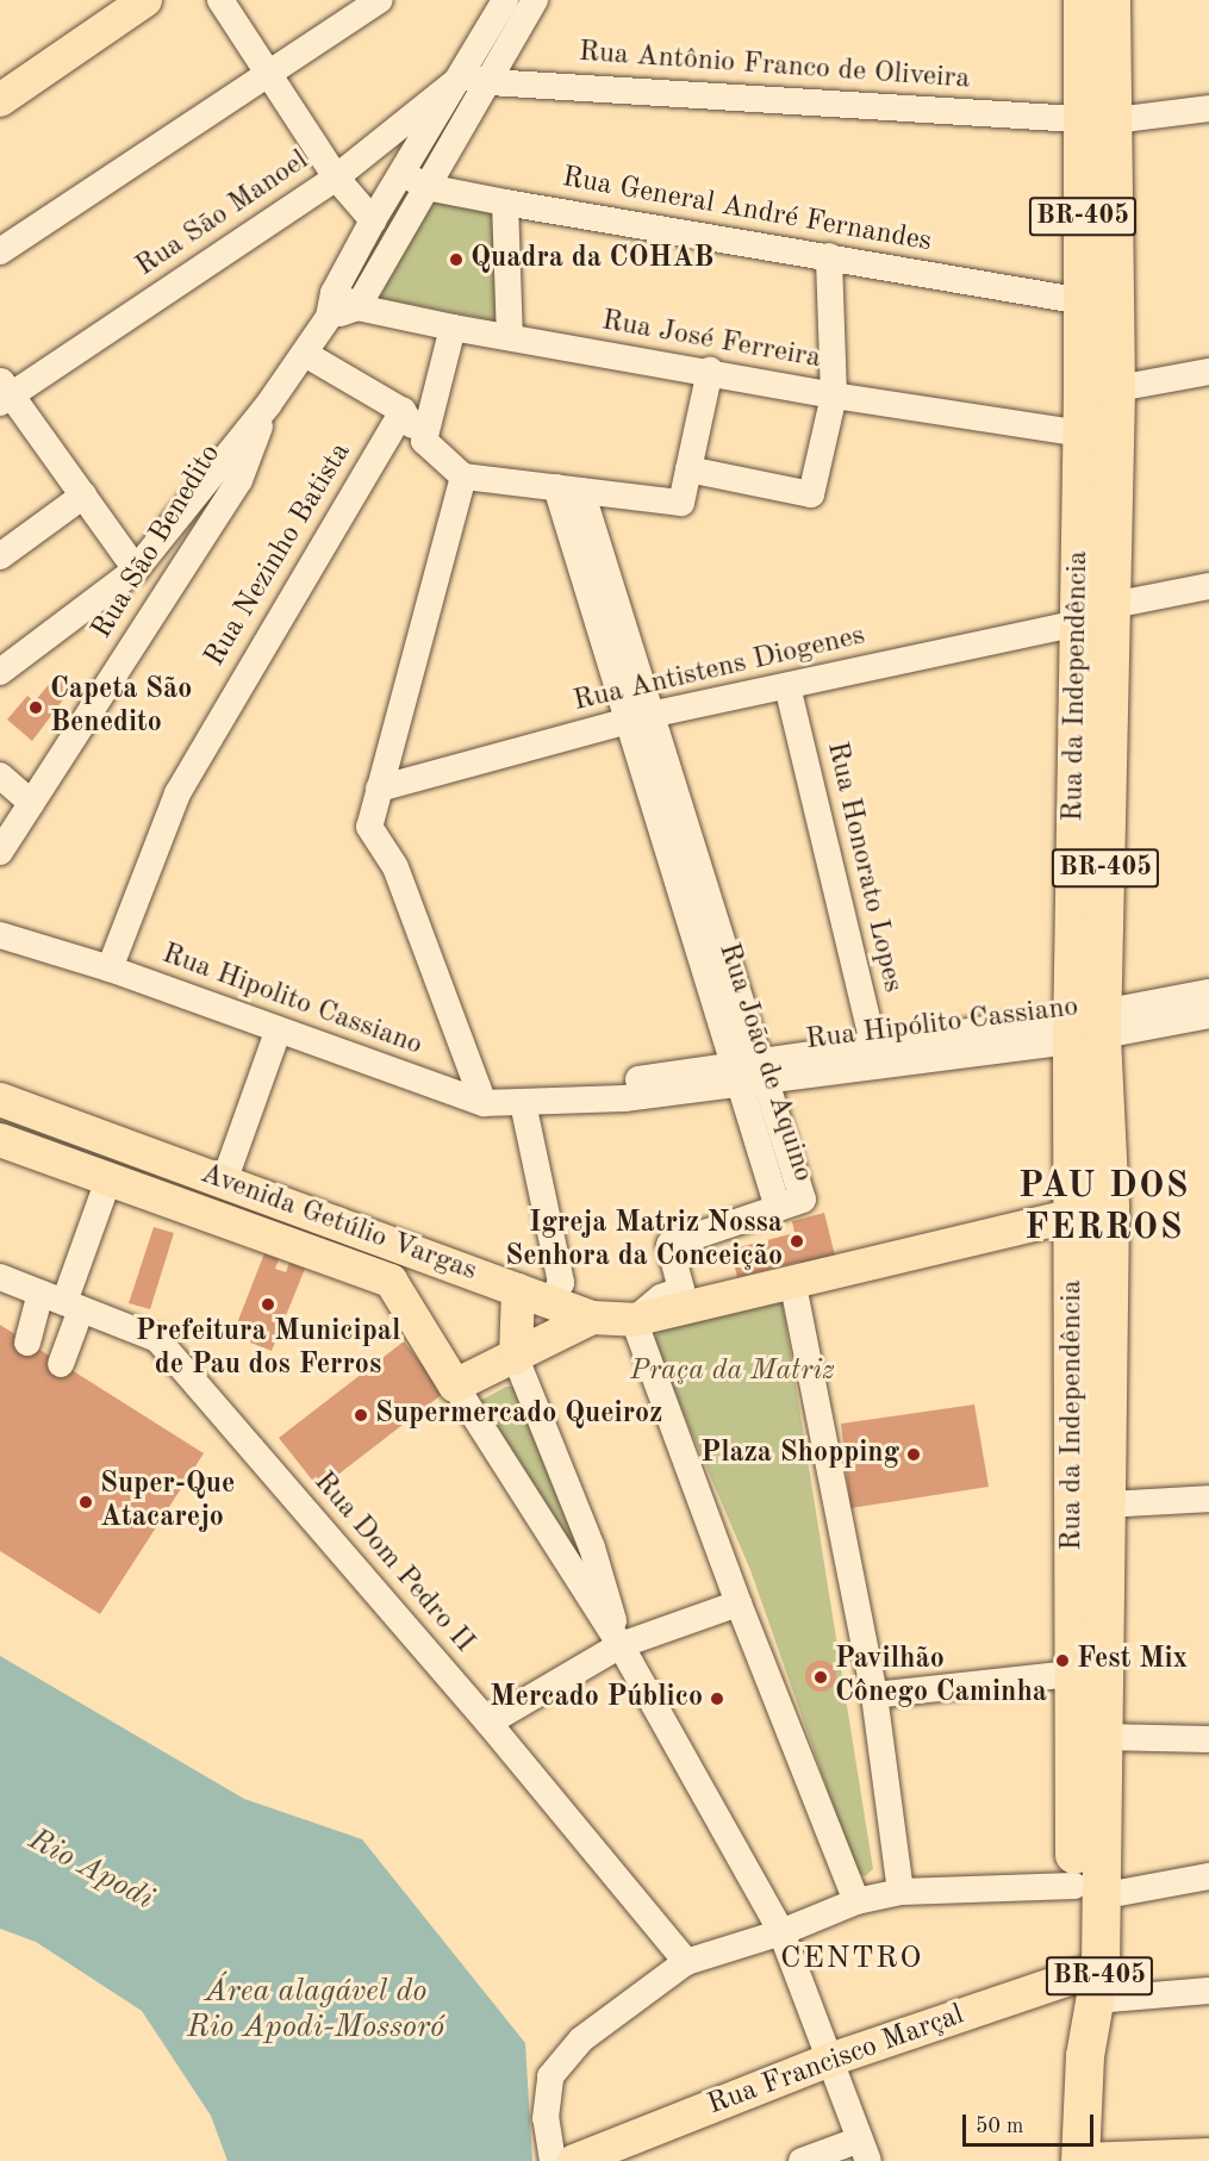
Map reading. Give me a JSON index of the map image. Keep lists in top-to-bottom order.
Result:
{
  "streets": {
    "highway": ["BR-405", "Rua da Independência"],
    "main road": ["Avenida Getúlio Vargas", "Rua Francisco Marçal"],
    "street": [
      "Rua Antônio Franco de Oliveira",
      "Rua General André Fernandes",
      "Rua São Manoel",
      "Rua José Ferreira",
      "Rua São Benedito",
      "Rua Nezinho Batista",
      "Rua Antistens Diogenes",
      "Rua Honorato Lopes",
      "Rua Hipolito Cassiano",
      "Rua Hipólito Cassiano",
      "Rua João de Aquino",
      "Rua Dom Pedro II"
    ]
  },
  "crossings": [
    ["Rua Antônio Franco de Oliveira", "Rua São Manoel"],
    ["Rua Antônio Franco de Oliveira", "Rua da Independência"],
    ["Rua General André Fernandes", "Rua da Independência"],
    ["Rua São Manoel", "Rua São Benedito"],
    ["BR-405", "Rua da Independência"],
    ["BR-405", "Rua Francisco Marçal"],
    ["Rua José Ferreira", "Rua da Independência"],
    ["Rua Nezinho Batista", "Rua Hipolito Cassiano"],
    ["Rua Antistens Diogenes", "Rua da Independência"],
    ["Rua Antistens Diogenes", "Rua Honorato Lopes"],
    ["Rua Antistens Diogenes", "Rua João de Aquino"],
    ["Rua da Independência", "Rua Hipólito Cassiano"],
    ["Rua da Independência", "Rua Francisco Marçal"],
    ["Rua Honorato Lopes", "Rua Hipólito Cassiano"],
    ["Rua Hipolito Cassiano", "Rua Hipólito Cassiano"],
    ["Rua Hipólito Cassiano", "Rua João de Aquino"]
  ],
  "districts": ["PAU DOS FERROS", "CENTRO"],
  "water": ["Rio Apodi", "Área alagável do Rio Apodi-Mossoró"],
  "parks": ["Praça da Matriz"],
  "places": [
    "Quadra da COHAB",
    "Capeta São Benedito",
    "Igreja Matriz Nossa Senhora da Conceição",
    "Prefeitura Municipal de Pau dos Ferros",
    "Supermercado Queiroz",
    "Plaza Shopping",
    "Super-Que Atacarejo",
    "Fest Mix",
    "Pavilhão Cônego Caminha",
    "Mercado Público"
  ],
  "scale_bar": "50 m"
}
